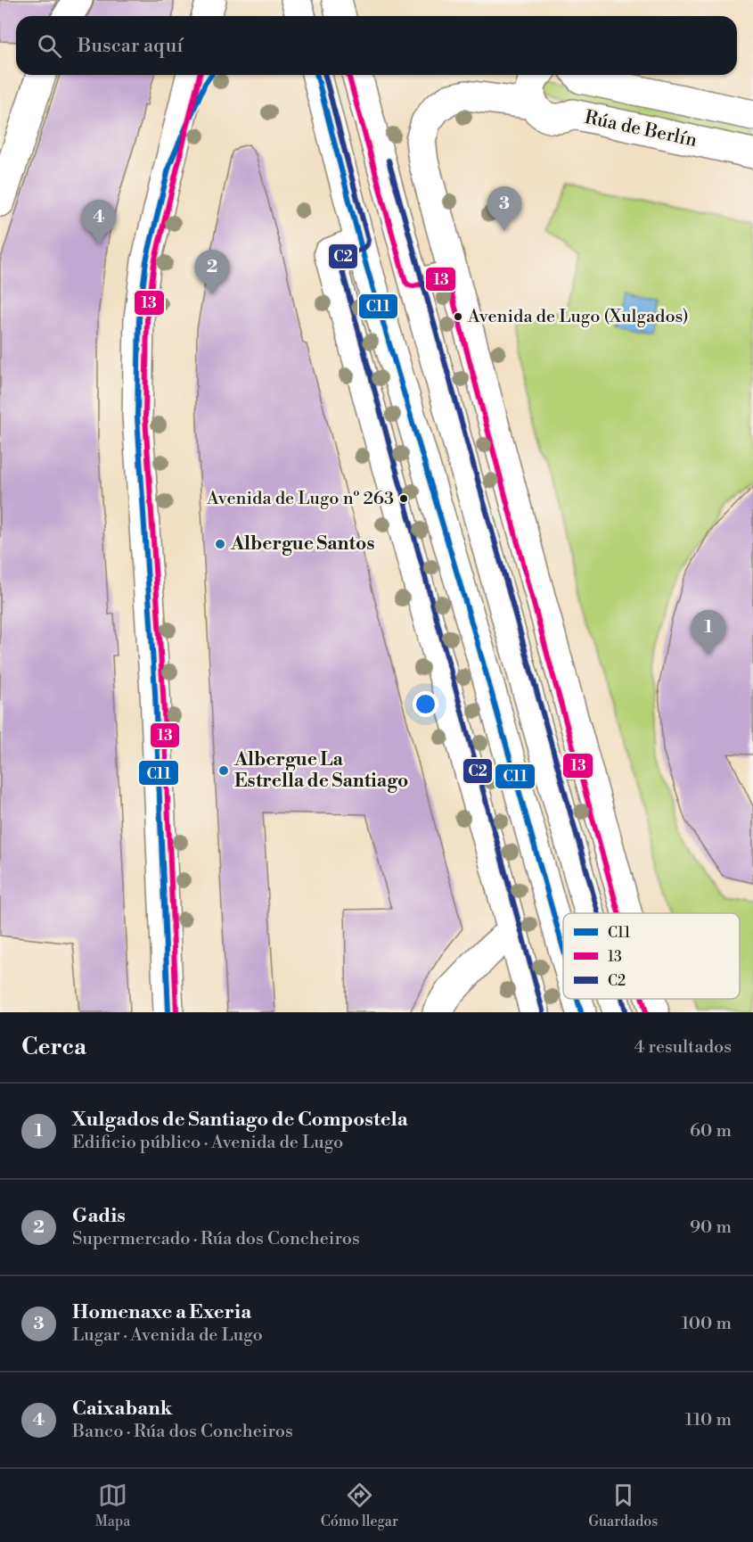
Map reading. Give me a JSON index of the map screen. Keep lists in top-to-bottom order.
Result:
{
  "streets": {
    "street": ["Rúa de Berlín"]
  },
  "places": [
    "Avenida de Lugo (Xulgados)",
    "Avenida de Lugo nº 263",
    "Albergue Santos",
    "Albergue La Estrella de Santiago"
  ],
  "lines": ["transit line C11", "transit line 13", "transit line C2"],
  "legend": ["C11", "13", "C2"],
  "page": {
    "search": "Buscar aquí",
    "pins": [
      "3",
      "4",
      "2",
      "1"
    ],
    "heading": ["Cerca", "4 resultados"],
    "list": [
      {
        "mark": "1",
        "name": "Xulgados de Santiago de Compostela",
        "note": "Edificio público · Avenida de Lugo",
        "value": "60 m"
      },
      {
        "mark": "2",
        "name": "Gadis",
        "note": "Supermercado · Rúa dos Concheiros",
        "value": "90 m"
      },
      {
        "mark": "3",
        "name": "Homenaxe a Exeria",
        "note": "Lugar · Avenida de Lugo",
        "value": "100 m"
      },
      {
        "mark": "4",
        "name": "Caixabank",
        "note": "Banco · Rúa dos Concheiros",
        "value": "110 m"
      }
    ],
    "nav": ["Mapa", "Cómo llegar", "Guardados"]
  }
}
